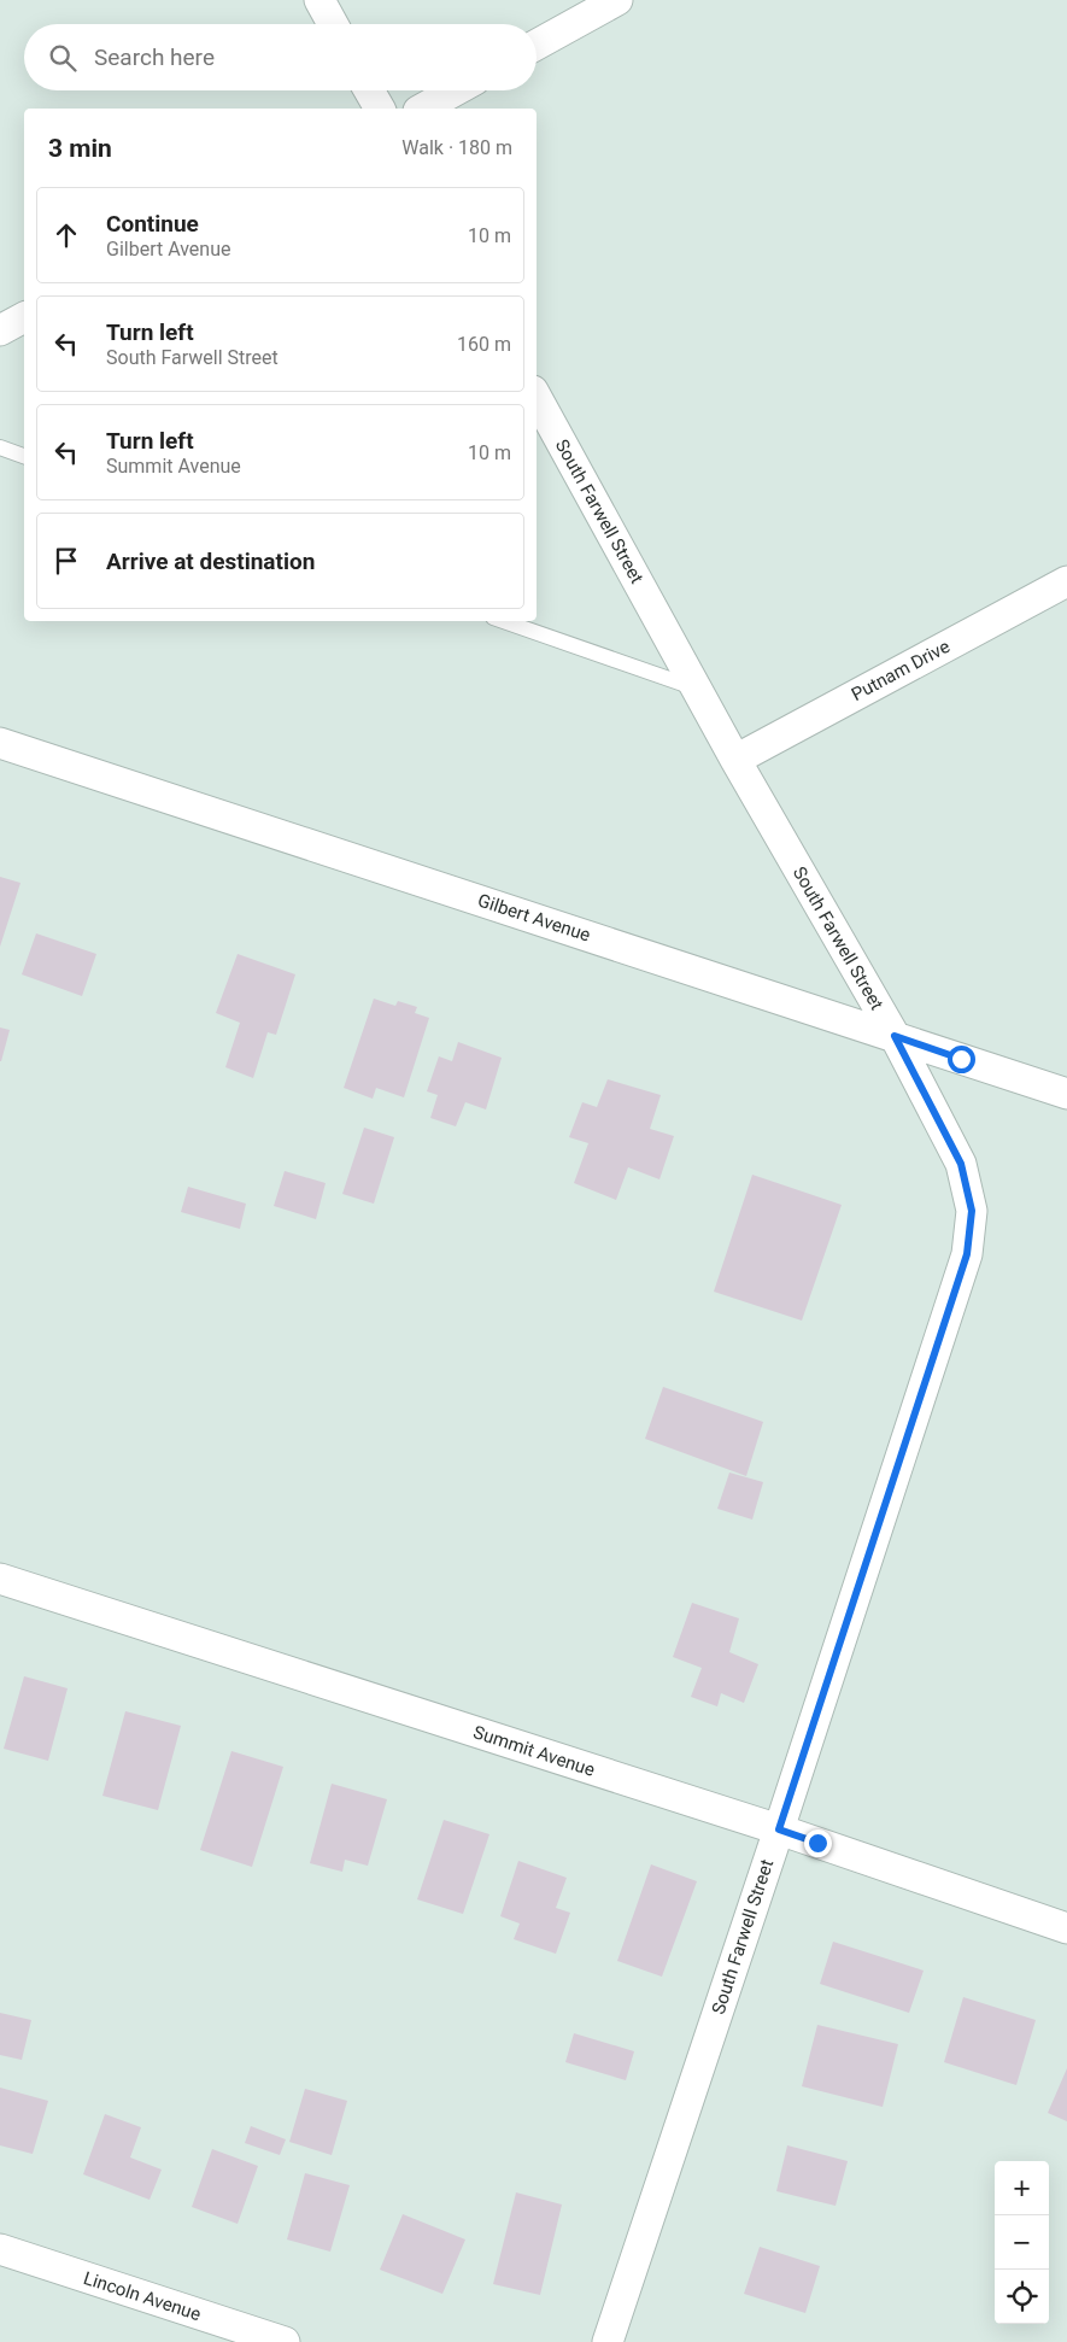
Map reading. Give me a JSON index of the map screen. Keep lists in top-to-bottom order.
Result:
{
  "streets": {
    "street": [
      "South Farwell Street",
      "Putnam Drive",
      "Gilbert Avenue",
      "Summit Avenue",
      "Lincoln Avenue"
    ]
  },
  "crossings": [
    ["South Farwell Street", "Putnam Drive"],
    ["South Farwell Street", "Gilbert Avenue"],
    ["South Farwell Street", "Summit Avenue"]
  ],
  "page": {
    "search": "Search here",
    "heading": ["3 min", "Walk · 180 m"],
    "list": [
      ["Continue", "Gilbert Avenue", "10 m"],
      ["Turn left", "South Farwell Street", "160 m"],
      ["Turn left", "Summit Avenue", "10 m"],
      "Arrive at destination"
    ],
    "map_buttons": ["+", "−"]
  }
}
